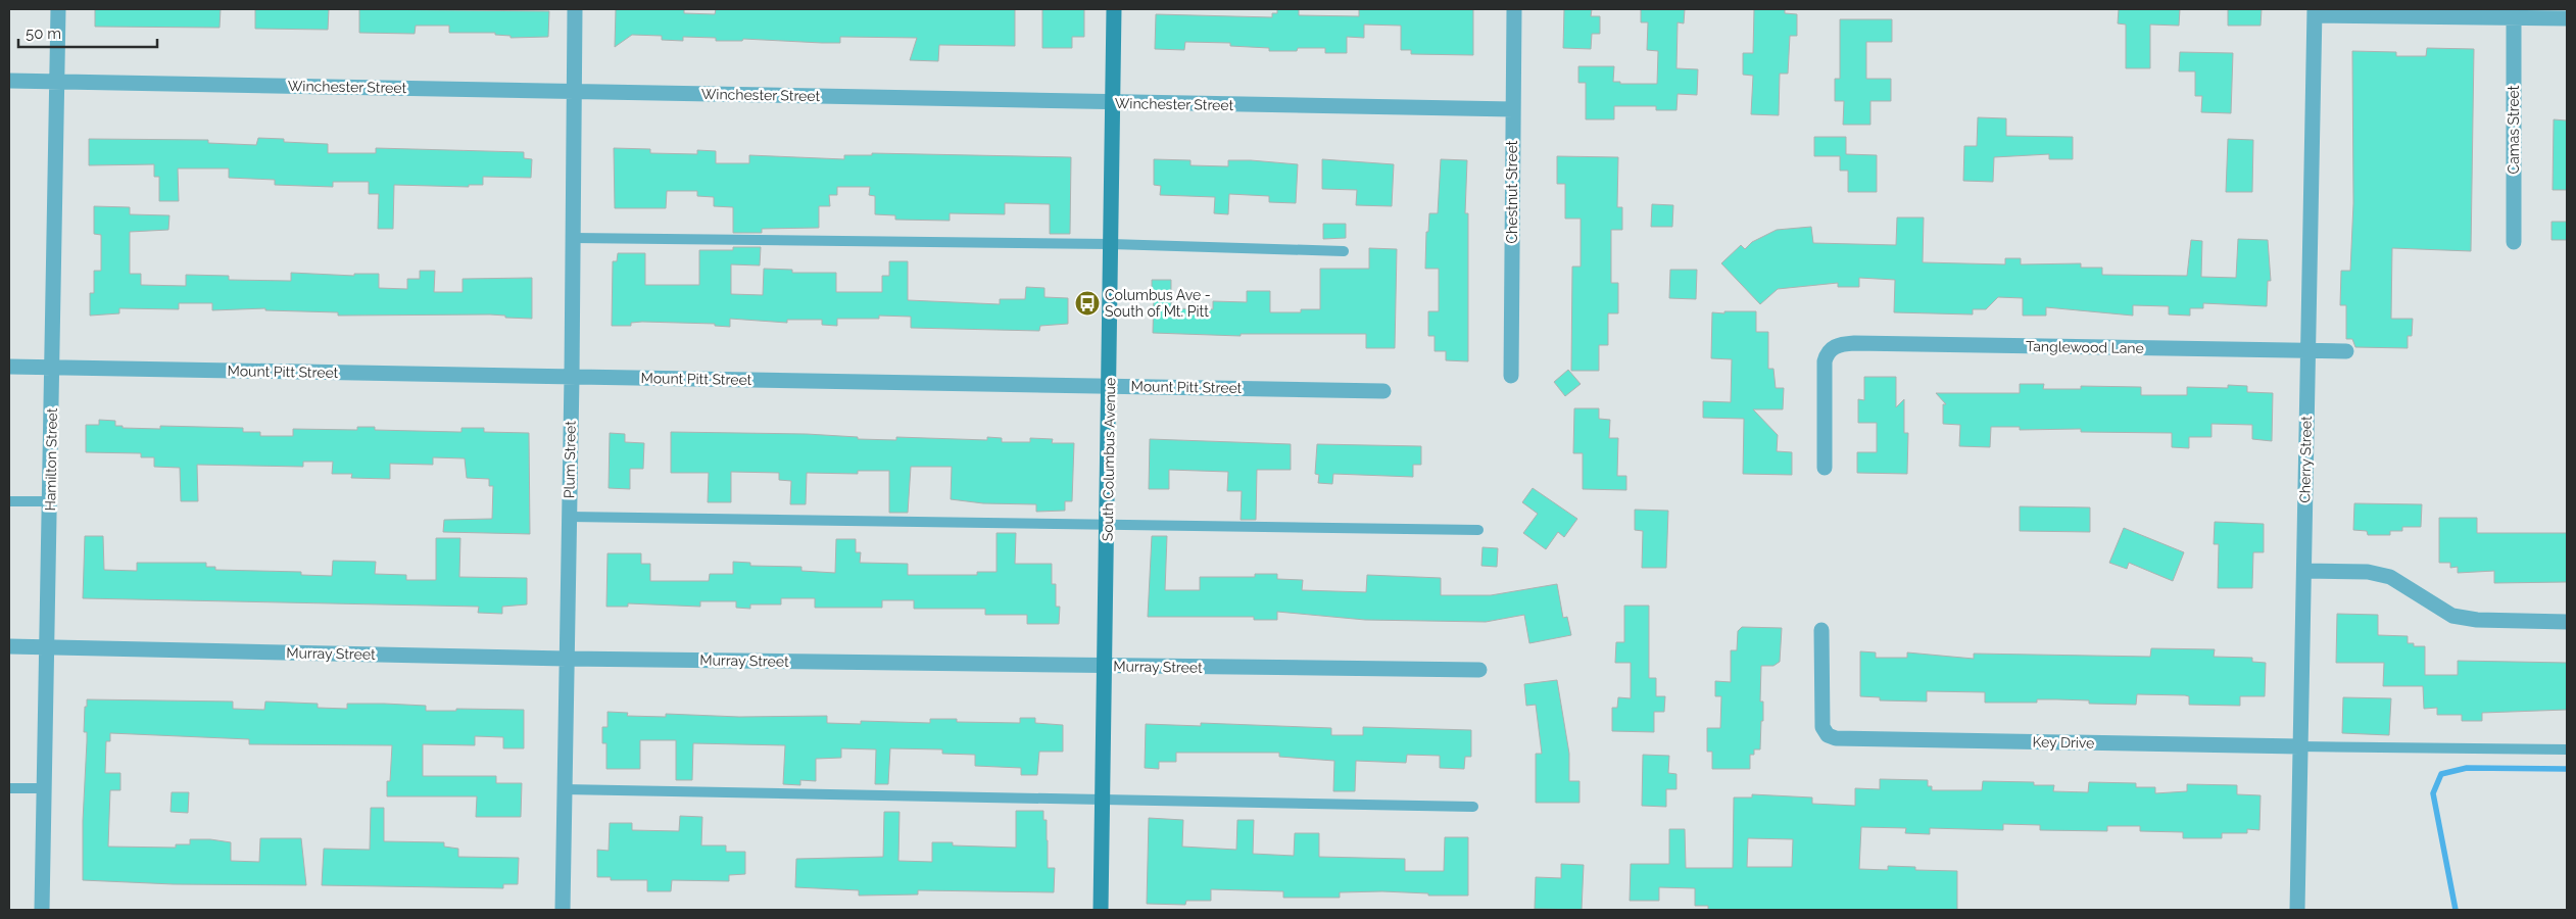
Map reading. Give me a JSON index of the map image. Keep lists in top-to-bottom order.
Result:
{
  "streets": {
    "main road": ["South Columbus Avenue"],
    "street": [
      "Winchester Street",
      "Camas Street",
      "Chestnut Street",
      "Tanglewood Lane",
      "Mount Pitt Street",
      "Hamilton Street",
      "Plum Street",
      "Cherry Street",
      "Murray Street",
      "Key Drive"
    ]
  },
  "crossings": [
    ["Winchester Street", "Chestnut Street"],
    ["Winchester Street", "Hamilton Street"],
    ["Winchester Street", "Plum Street"],
    ["Winchester Street", "South Columbus Avenue"],
    ["Tanglewood Lane", "Cherry Street"],
    ["Mount Pitt Street", "Hamilton Street"],
    ["Mount Pitt Street", "Plum Street"],
    ["Mount Pitt Street", "South Columbus Avenue"],
    ["Hamilton Street", "Murray Street"],
    ["Plum Street", "Murray Street"],
    ["South Columbus Avenue", "Murray Street"],
    ["Cherry Street", "Key Drive"]
  ],
  "places": {
    "bus stop": ["Columbus Ave - South of Mt. Pitt"]
  },
  "scale_bar": "50 m"
}
